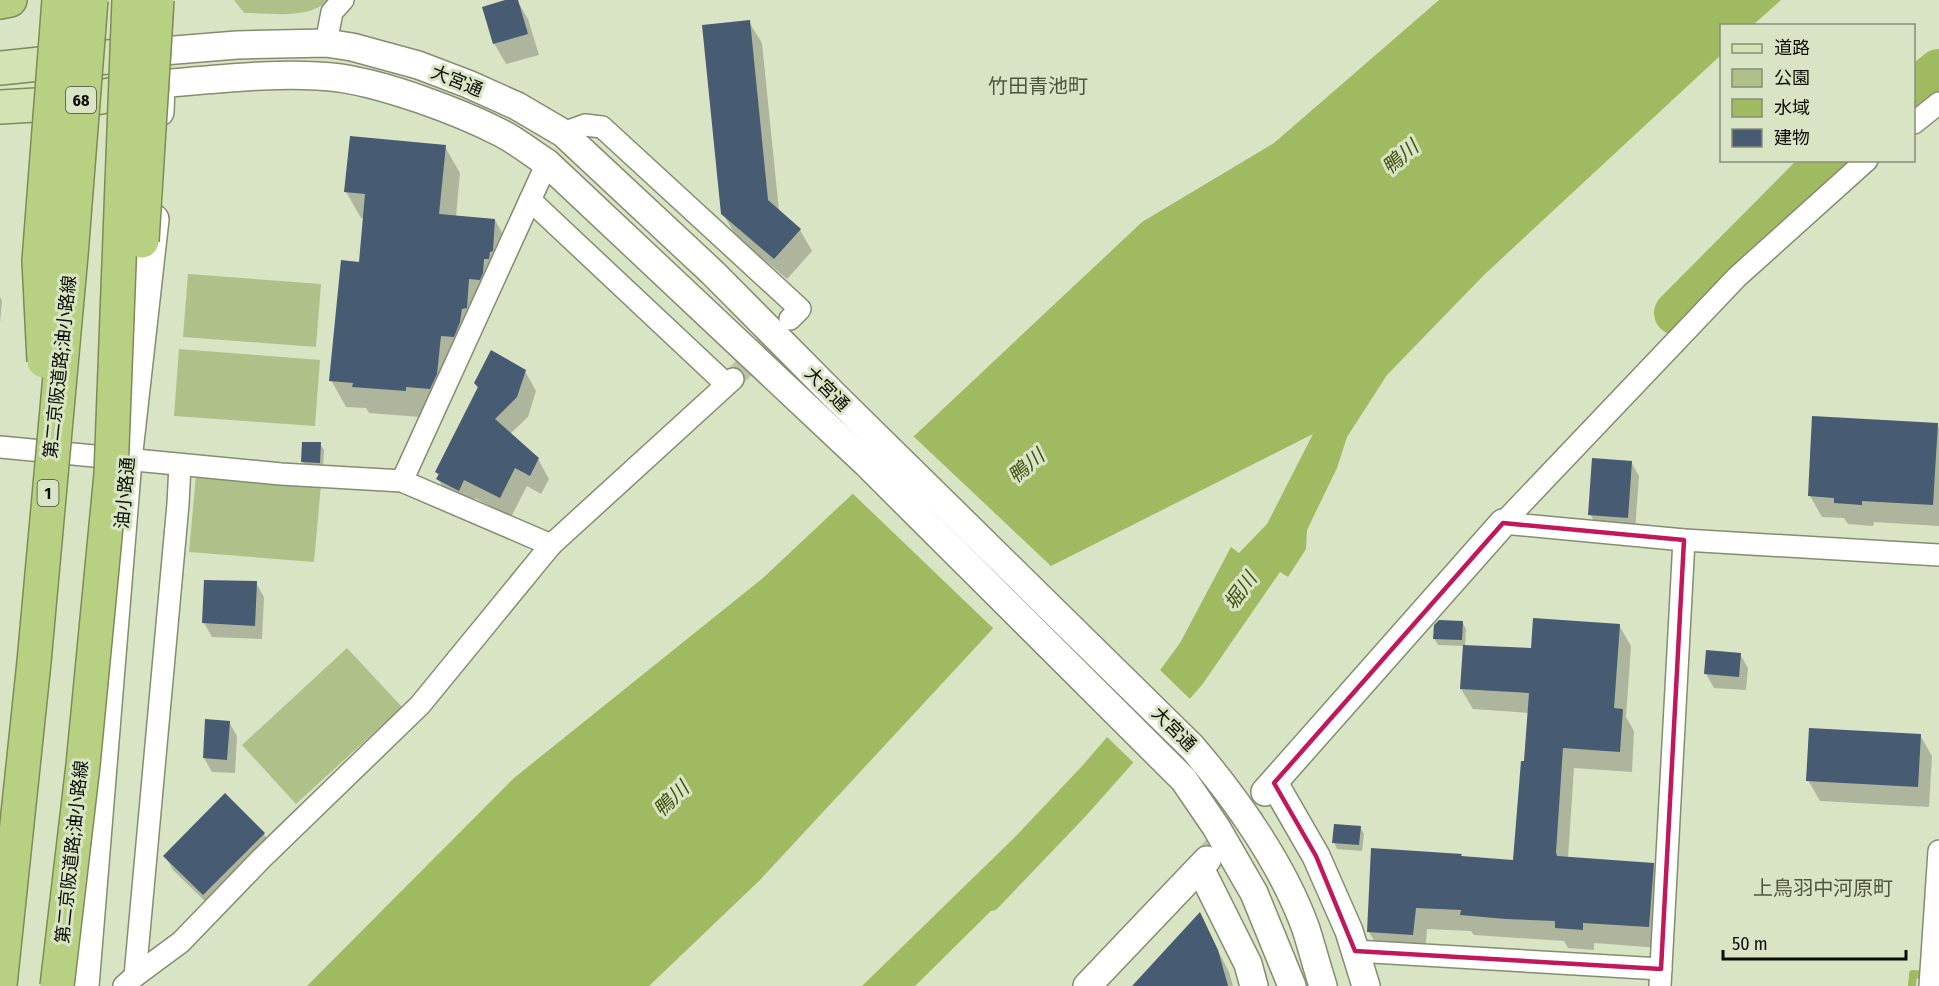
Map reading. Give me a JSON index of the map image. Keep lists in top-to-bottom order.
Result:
{
  "streets": {
    "highway": ["第二京阪道路;油小路線", "1"],
    "main road": ["68", "油小路通"],
    "street": ["大宮通"]
  },
  "crossings": [
    ["大宮通", "68"],
    ["大宮通", "油小路通"],
    ["68", "油小路通"],
    ["第二京阪道路;油小路線", "油小路通"]
  ],
  "districts": ["竹田青池町", "上鳥羽中河原町"],
  "water": ["鴨川", "堀川"],
  "legend": [
    "道路",
    "公園",
    "水域",
    "建物"
  ],
  "scale_bar": "50 m"
}
